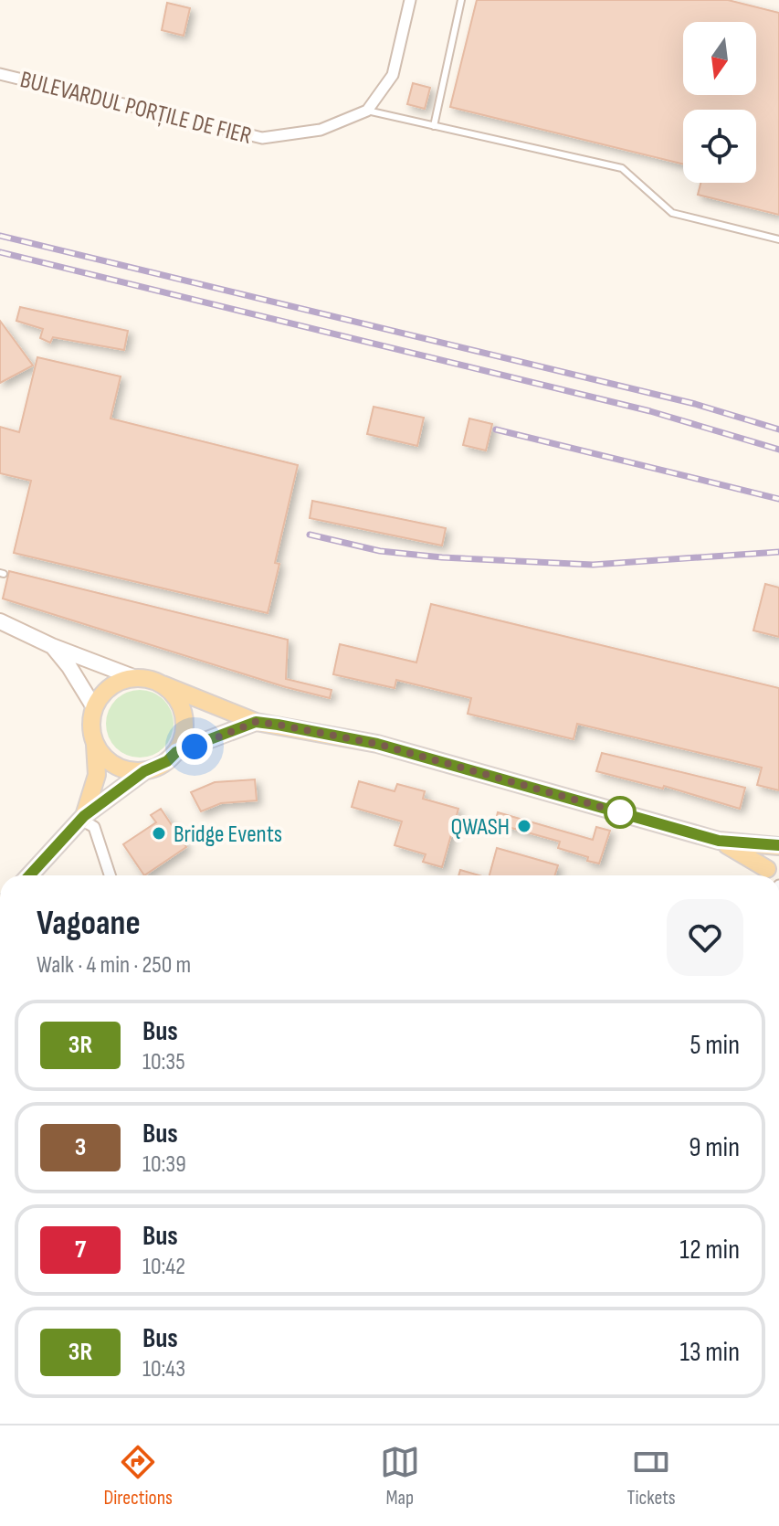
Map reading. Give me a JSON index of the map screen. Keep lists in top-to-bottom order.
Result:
{
  "streets": {
    "street": ["BULEVARDUL PORȚILE DE FIER"]
  },
  "places": ["QWASH", "Bridge Events"],
  "lines": ["bus line 3R"],
  "north": "bottom",
  "page": {
    "heading": ["Vagoane", "Walk · 4 min · 250 m"],
    "list": [
      {
        "mark": "3R",
        "name": "Bus",
        "note": "10:35",
        "value": "5 min"
      },
      {
        "mark": "3",
        "name": "Bus",
        "note": "10:39",
        "value": "9 min"
      },
      {
        "mark": "7",
        "name": "Bus",
        "note": "10:42",
        "value": "12 min"
      },
      {
        "mark": "3R",
        "name": "Bus",
        "note": "10:43",
        "value": "13 min"
      }
    ],
    "tabs": ["Directions", "Map", "Tickets"]
  }
}
